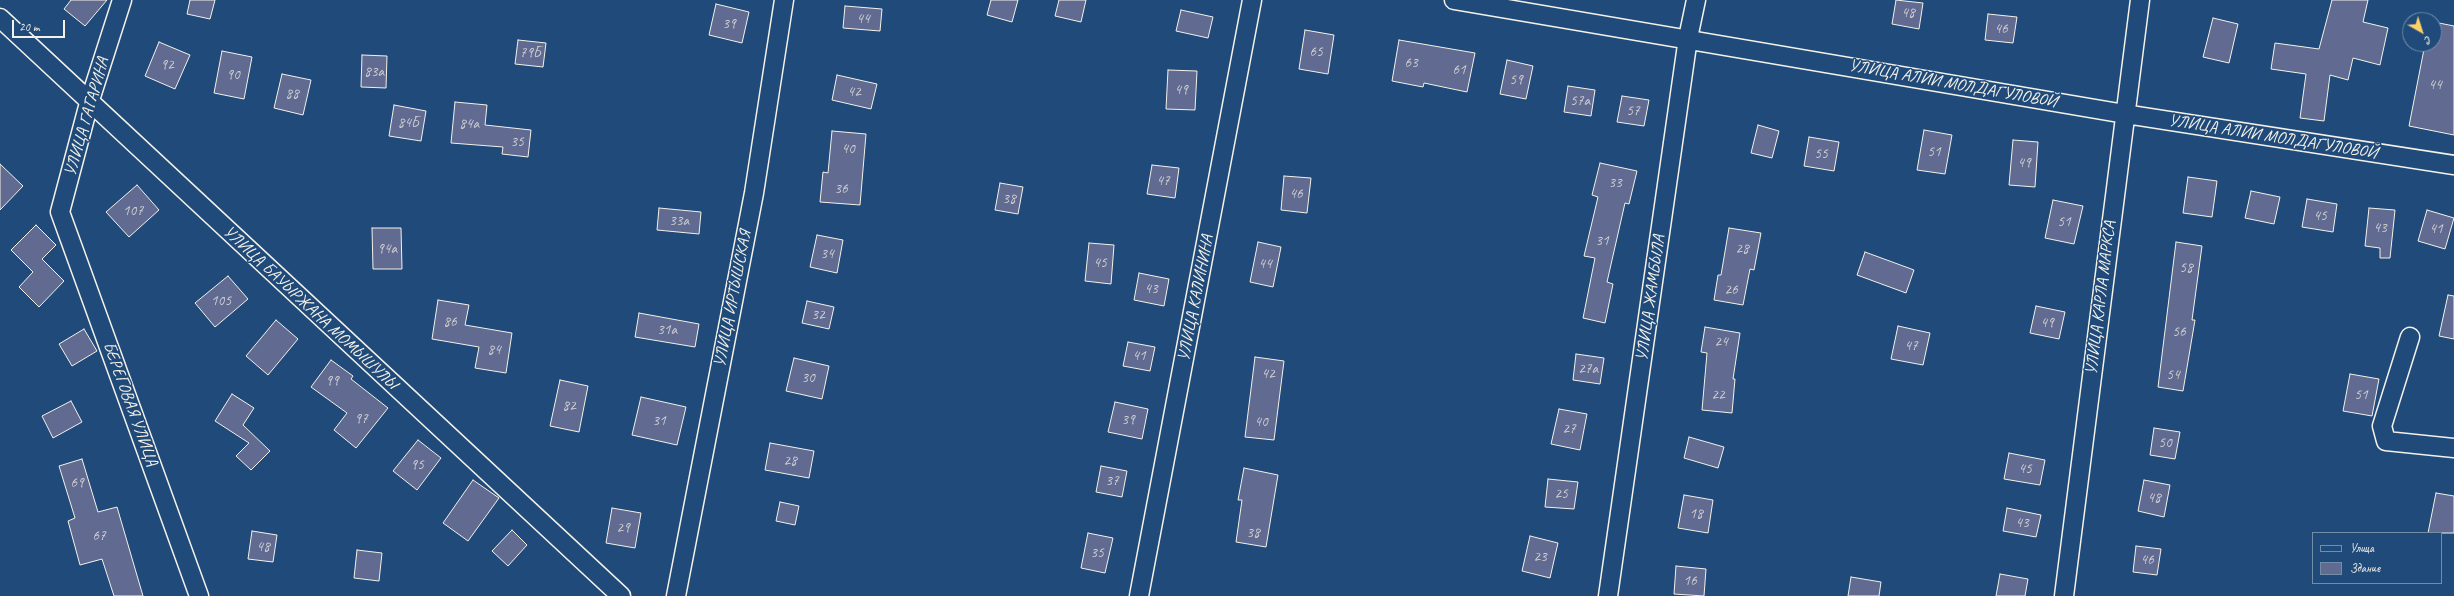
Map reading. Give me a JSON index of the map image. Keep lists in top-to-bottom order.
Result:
{
  "streets": {
    "street": [
      "УЛИЦА АЛИИ МОЛДАГУЛОВОЙ",
      "УЛИЦА ГАГАРИНА",
      "УЛИЦА КАЛИНИНА",
      "УЛИЦА ЖАМБЫЛА",
      "УЛИЦА КАРЛА МАРКСА",
      "УЛИЦА ИРТЫШСКАЯ",
      "УЛИЦА БАУЫРЖАНА МОМЫШУЛЫ",
      "БЕРЕГОВАЯ УЛИЦА"
    ]
  },
  "crossings": [
    ["УЛИЦА АЛИИ МОЛДАГУЛОВОЙ", "УЛИЦА ЖАМБЫЛА"],
    ["УЛИЦА АЛИИ МОЛДАГУЛОВОЙ", "УЛИЦА КАРЛА МАРКСА"],
    ["УЛИЦА ГАГАРИНА", "УЛИЦА БАУЫРЖАНА МОМЫШУЛЫ"],
    ["УЛИЦА ГАГАРИНА", "БЕРЕГОВАЯ УЛИЦА"]
  ],
  "house_numbers": [
    "48",
    "44",
    "39",
    "46",
    "65",
    "79Б",
    "63",
    "92",
    "61",
    "83а",
    "90",
    "59",
    "44",
    "49",
    "42",
    "88",
    "57а",
    "57",
    "84Б",
    "84а",
    "35",
    "40",
    "51",
    "55",
    "49",
    "47",
    "33",
    "36",
    "46",
    "38",
    "107",
    "45",
    "33а",
    "51",
    "43",
    "41",
    "31",
    "94а",
    "28",
    "34",
    "45",
    "44",
    "58",
    "43",
    "26",
    "105",
    "32",
    "86",
    "49",
    "31а",
    "56",
    "24",
    "47",
    "84",
    "41",
    "27а",
    "42",
    "54",
    "30",
    "99",
    "22",
    "51",
    "82",
    "97",
    "39",
    "31",
    "40",
    "27",
    "50",
    "28",
    "95",
    "45",
    "37",
    "69",
    "25",
    "48",
    "18",
    "43",
    "29",
    "38",
    "67",
    "48",
    "35",
    "23",
    "46",
    "16"
  ],
  "legend": ["Улица", "Здание"],
  "scale_bar": "20 m",
  "north": "bottom right"
}
